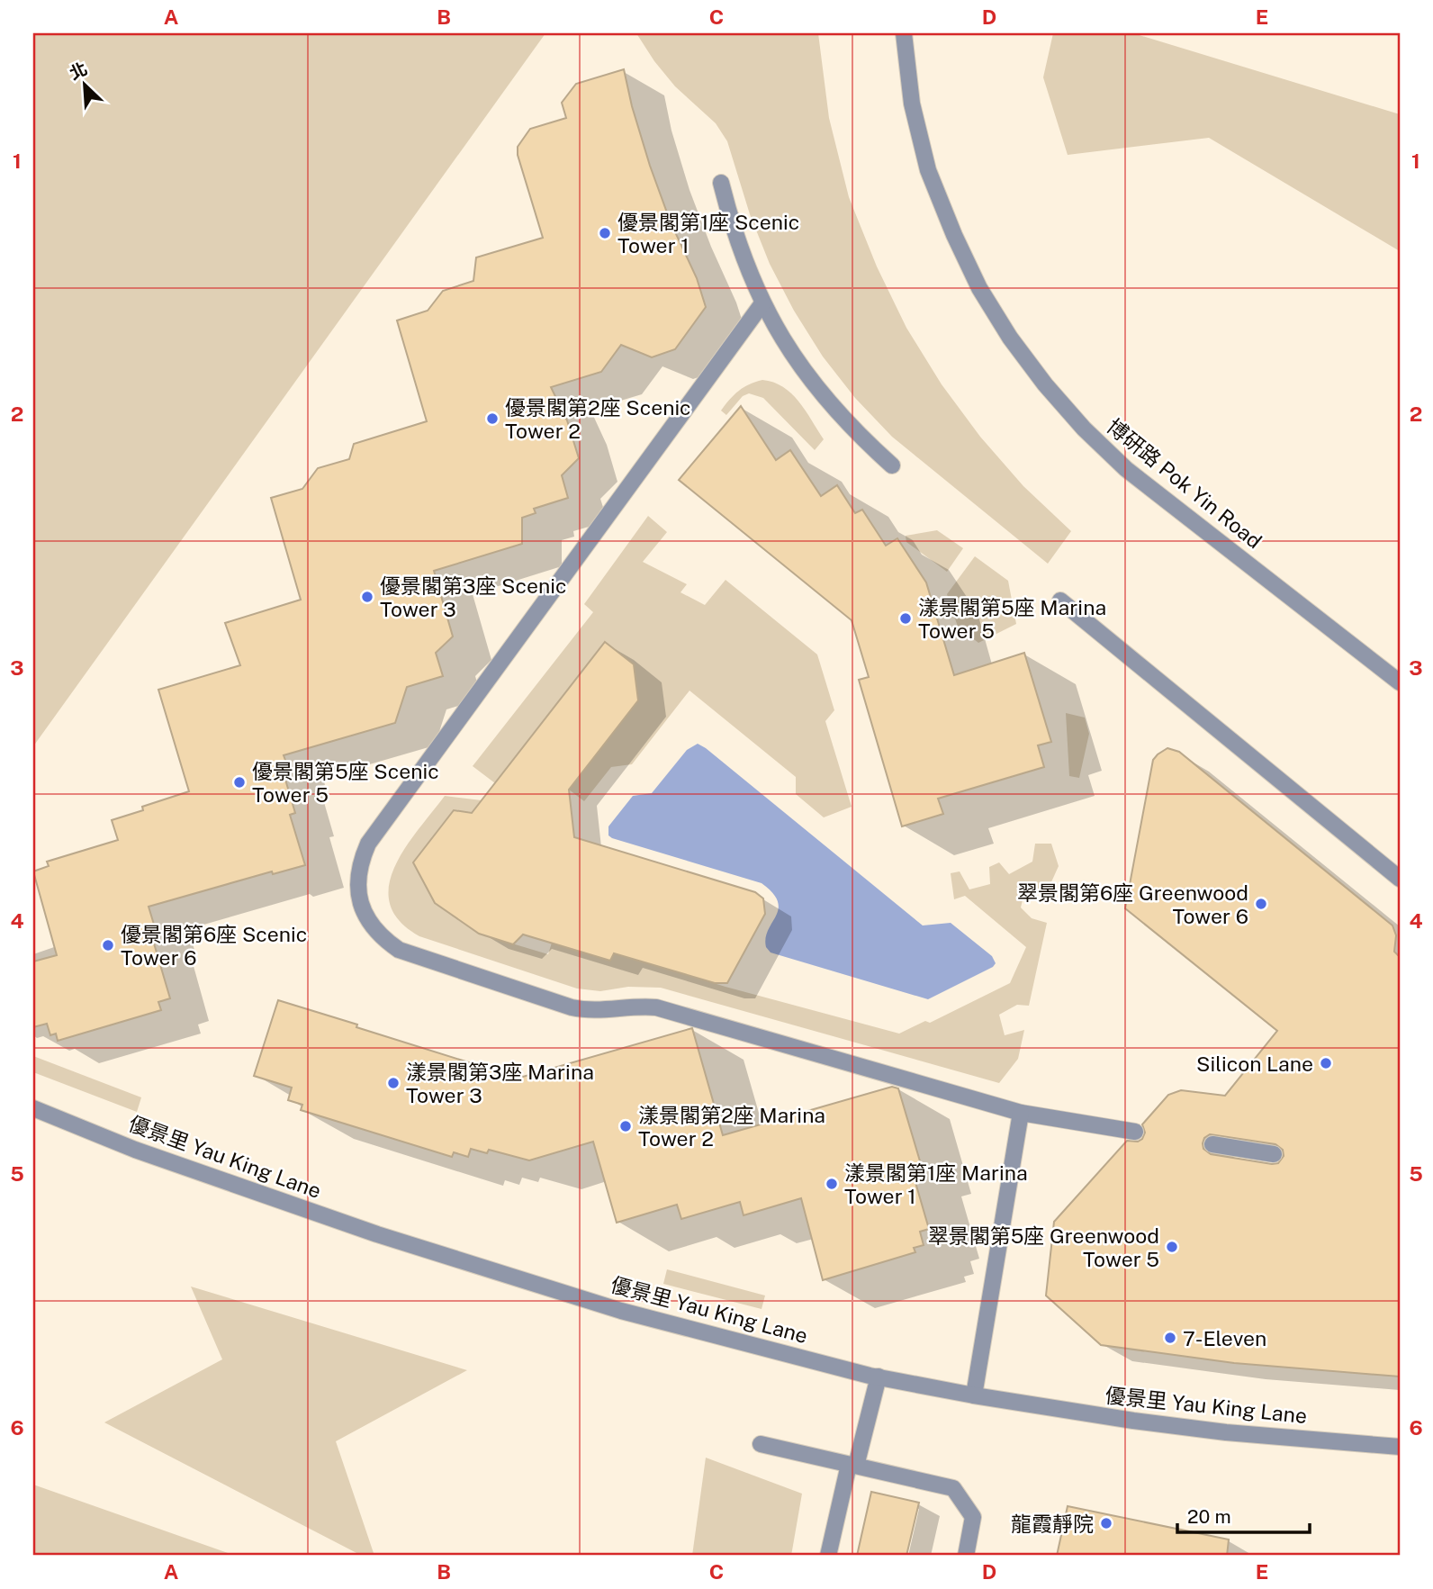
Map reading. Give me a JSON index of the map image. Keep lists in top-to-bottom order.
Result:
{
  "streets": {
    "street": ["博研路 Pok Yin Road", "優景里 Yau King Lane"]
  },
  "places": [
    "優景閣第1座 Scenic Tower 1",
    "優景閣第2座 Scenic Tower 2",
    "優景閣第3座 Scenic Tower 3",
    "漾景閣第5座 Marina Tower 5",
    "優景閣第5座 Scenic Tower 5",
    "翠景閣第6座 Greenwood Tower 6",
    "優景閣第6座 Scenic Tower 6",
    "Silicon Lane",
    "漾景閣第3座 Marina Tower 3",
    "漾景閣第2座 Marina Tower 2",
    "漾景閣第1座 Marina Tower 1",
    "翠景閣第5座 Greenwood Tower 5",
    "7-Eleven",
    "龍霞靜院"
  ],
  "scale_bar": "20 m",
  "north": "top left",
  "grid": {
    "columns": [
      "A",
      "B",
      "C",
      "D",
      "E"
    ],
    "rows": [
      "1",
      "2",
      "3",
      "4",
      "5",
      "6"
    ]
  }
}
